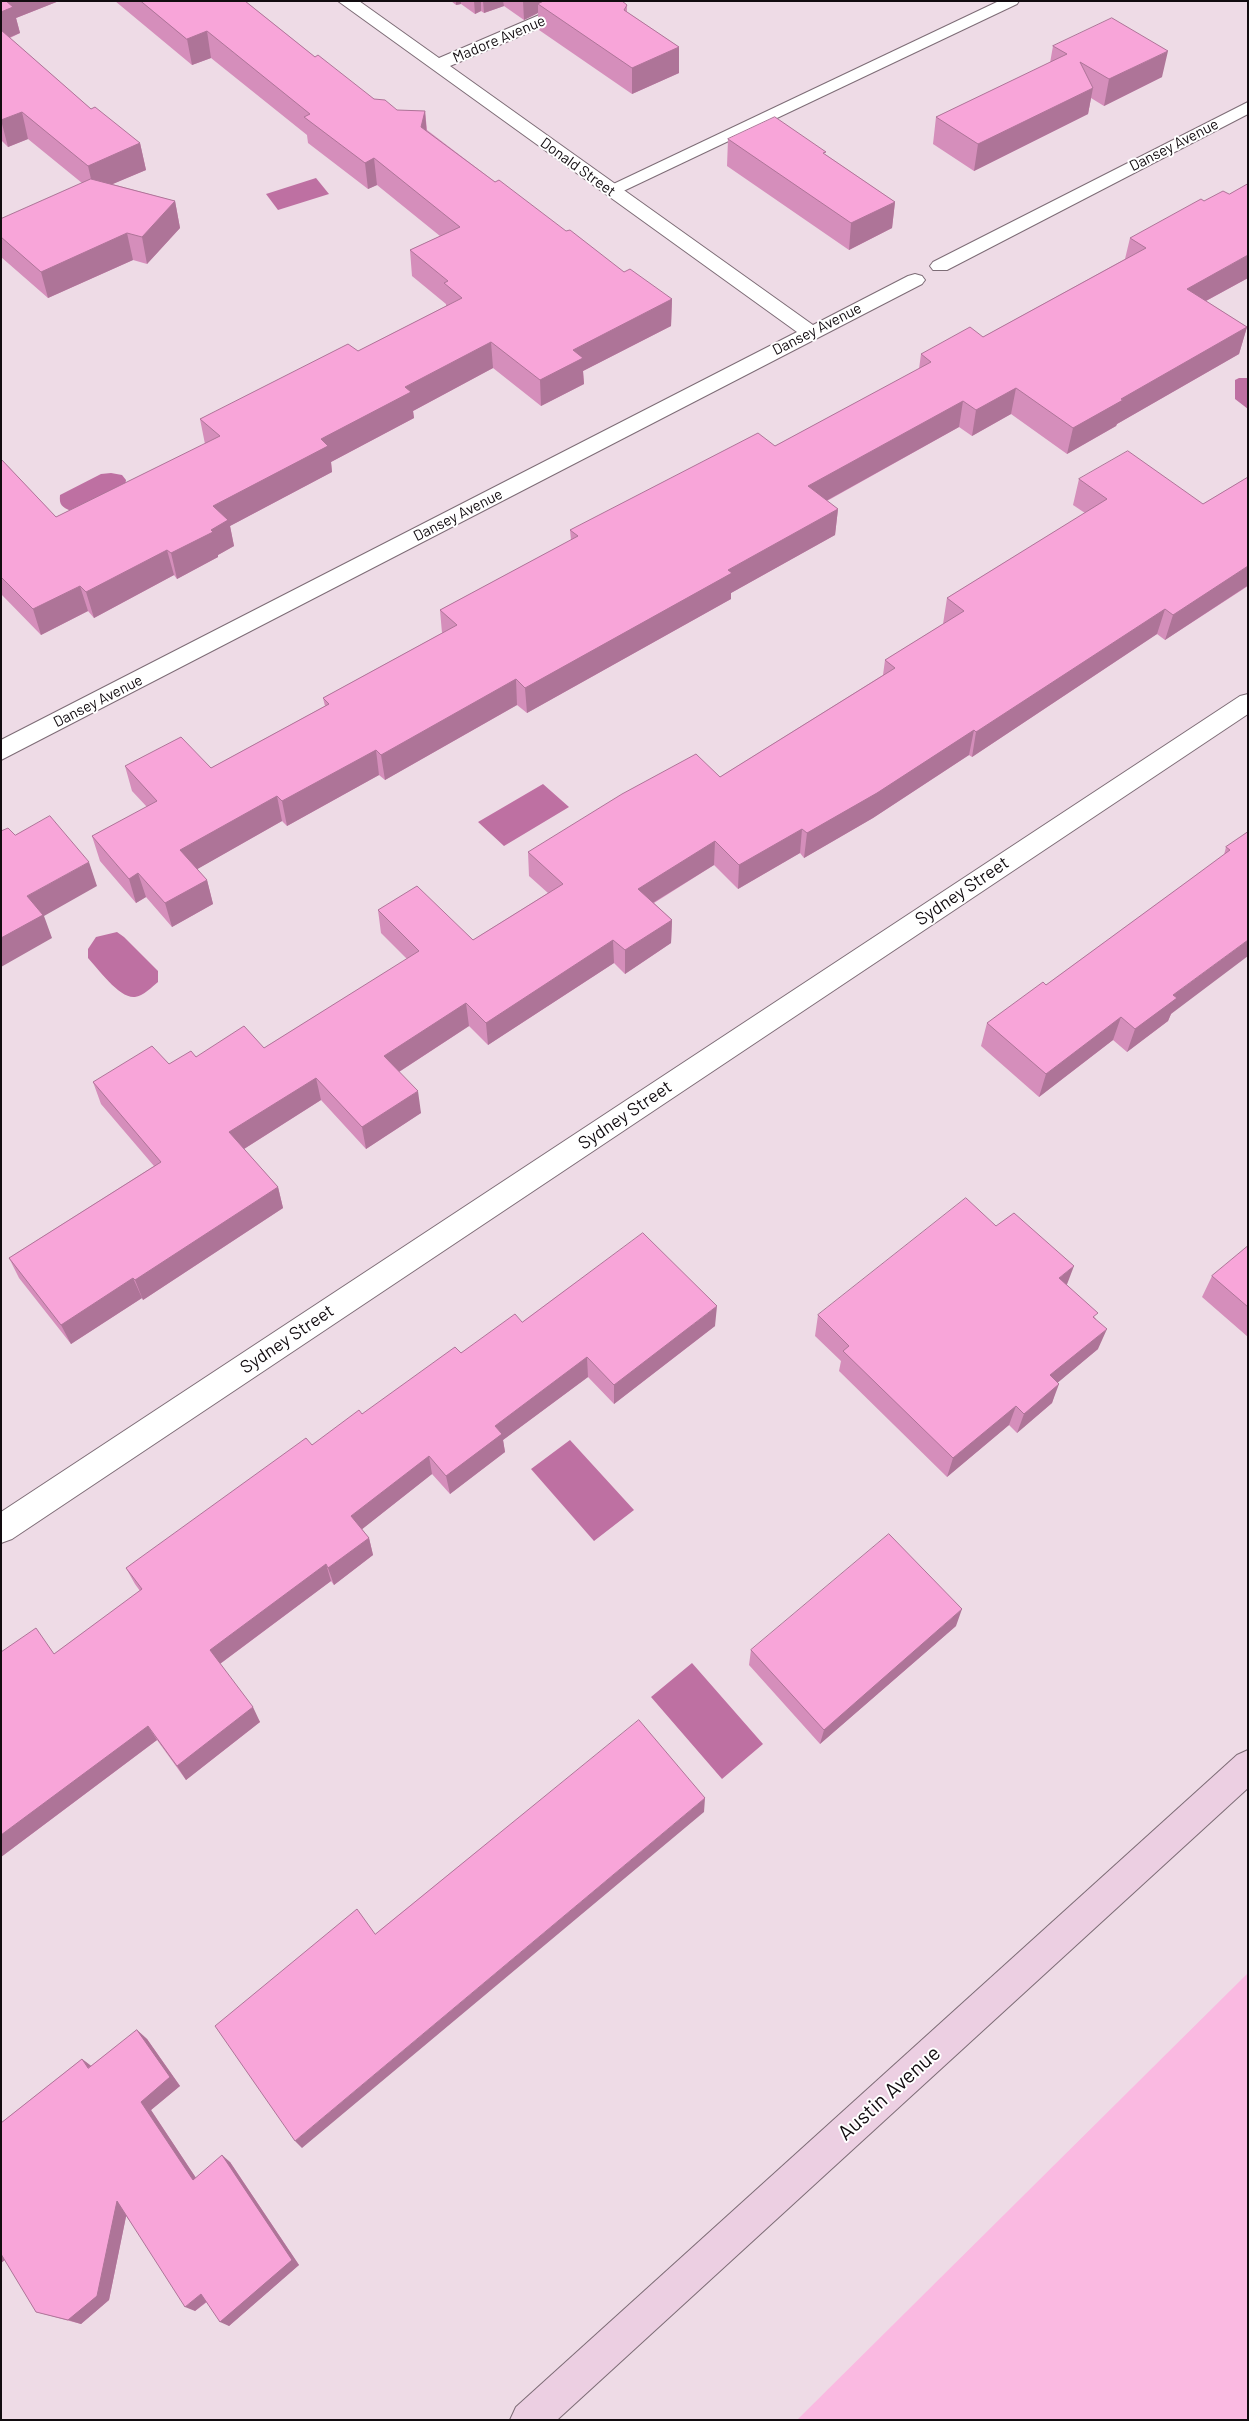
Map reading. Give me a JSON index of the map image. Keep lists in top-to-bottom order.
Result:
{
  "streets": {
    "main road": ["Austin Avenue"],
    "street": [
      "Madore Avenue",
      "Dansey Avenue",
      "Donald Street",
      "Sydney Street"
    ]
  },
  "crossings": [
    ["Madore Avenue", "Donald Street"],
    ["Dansey Avenue", "Donald Street"]
  ]
}
